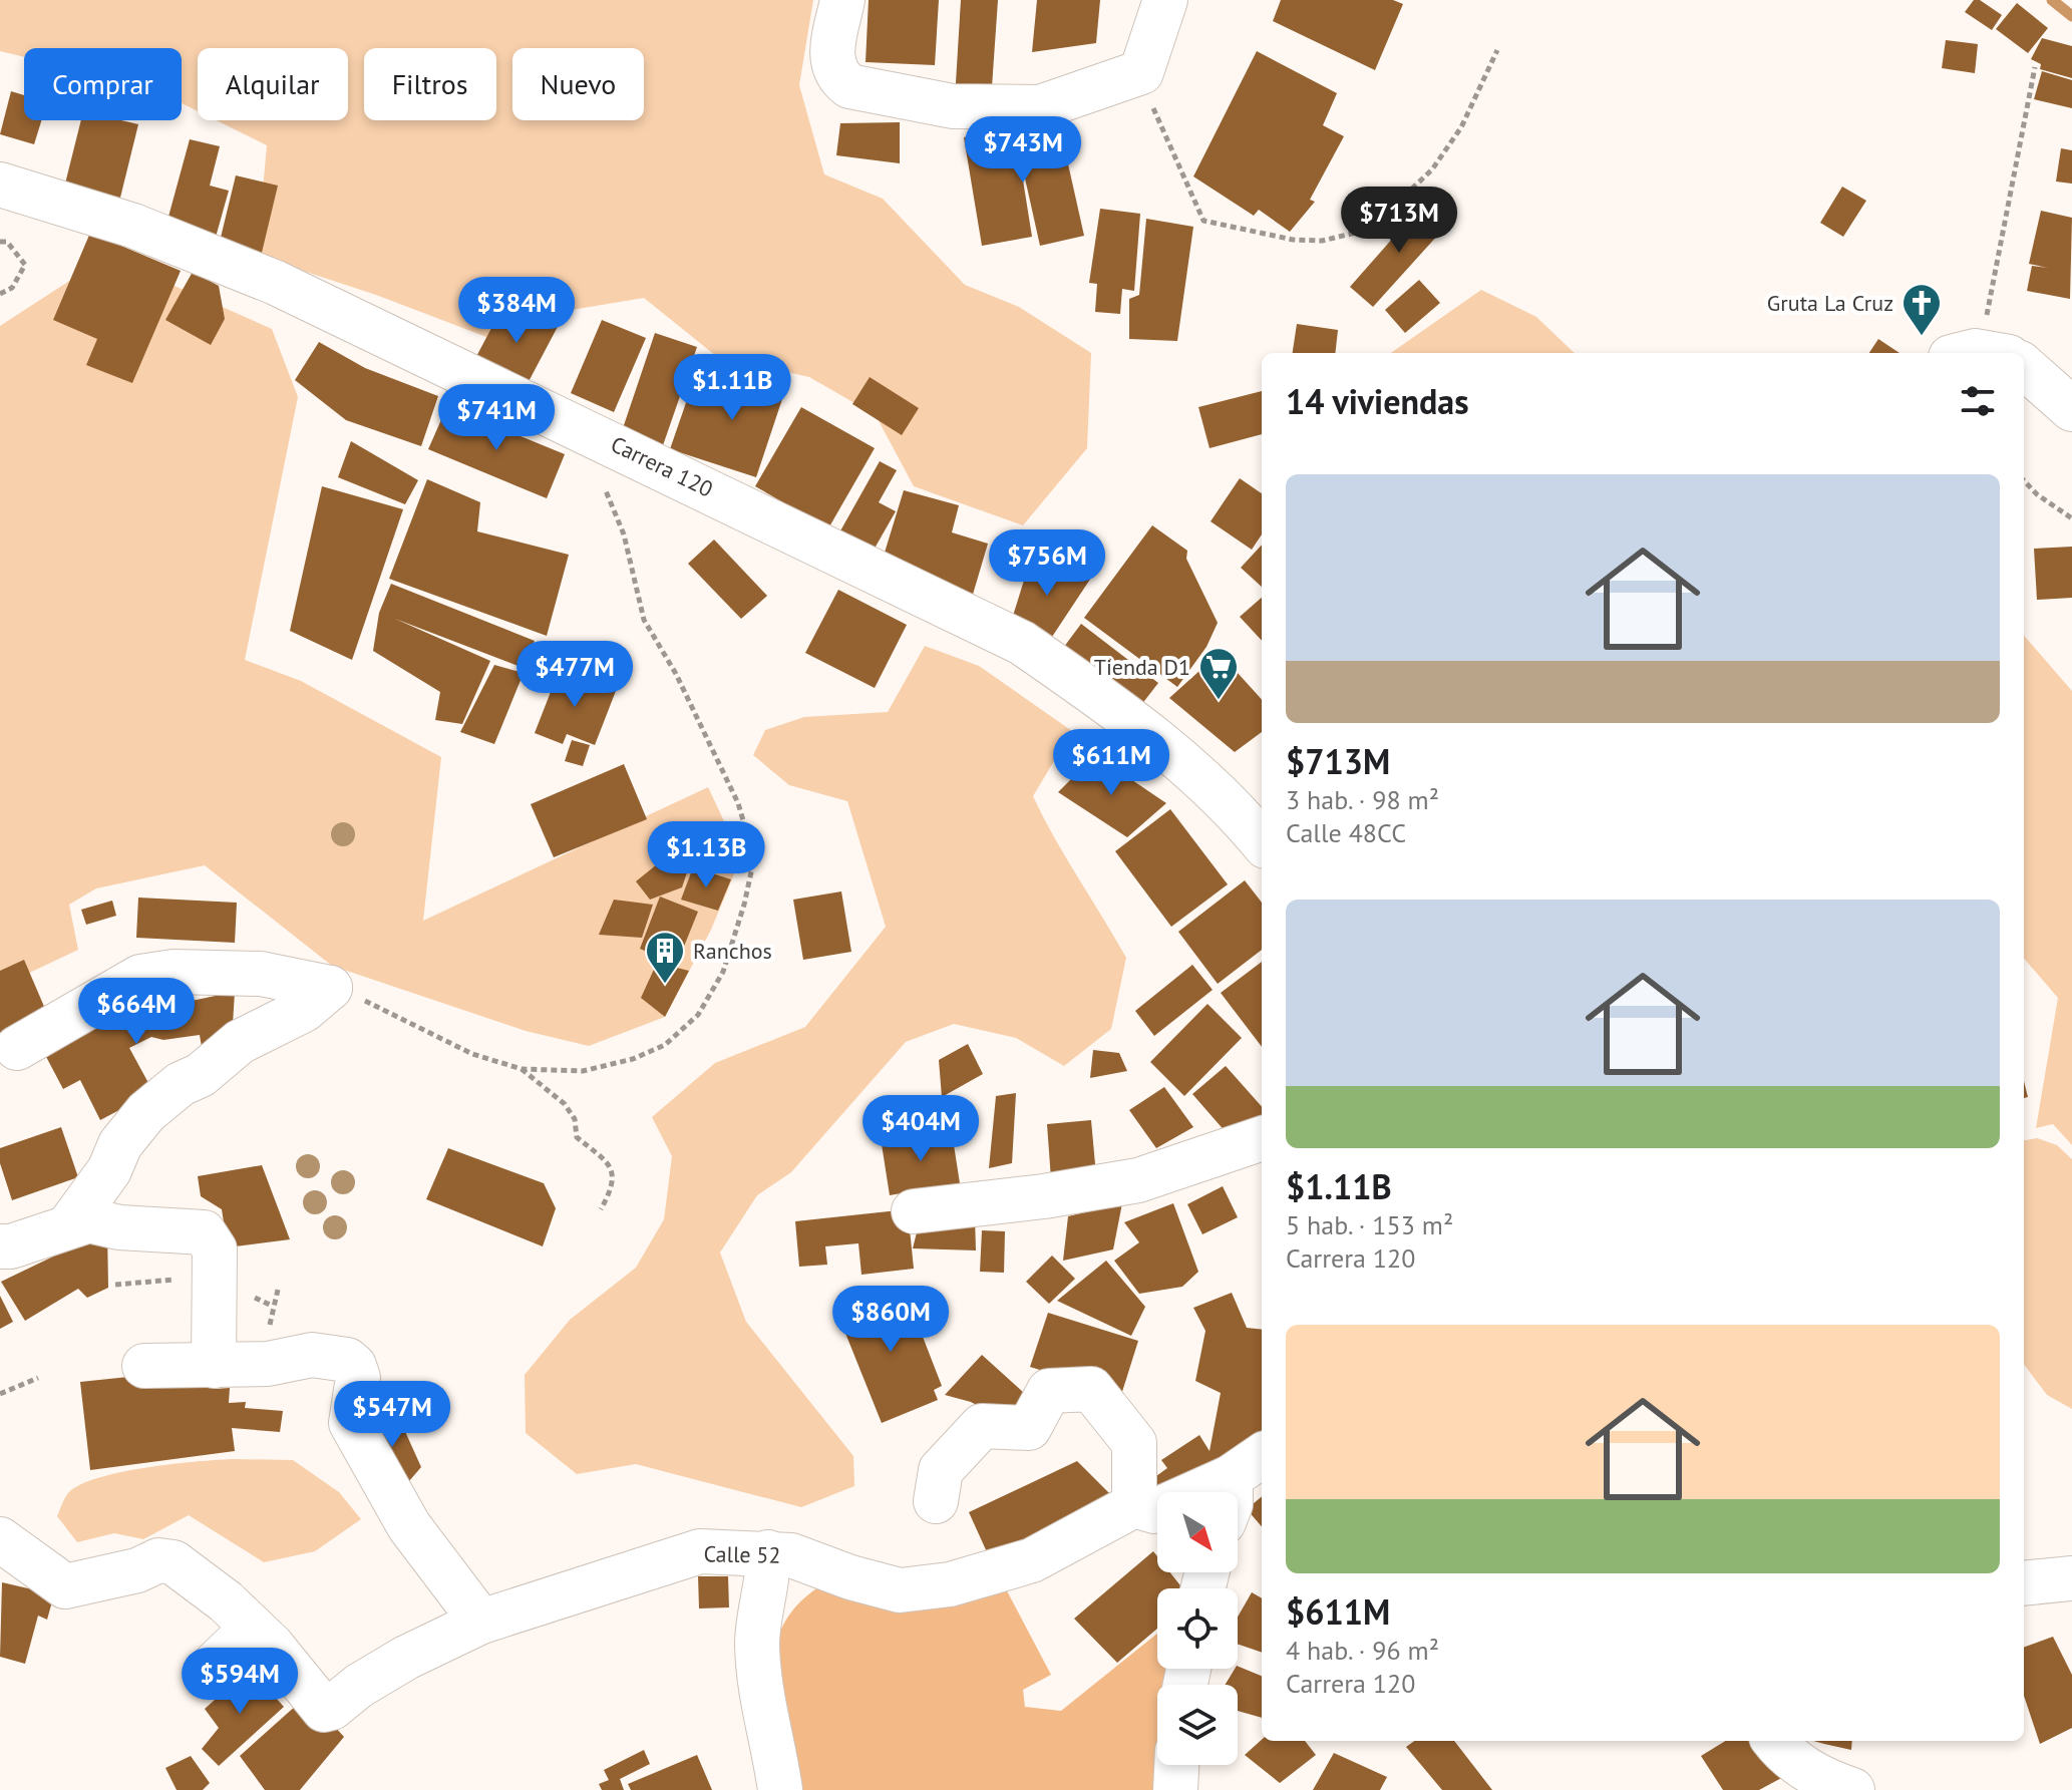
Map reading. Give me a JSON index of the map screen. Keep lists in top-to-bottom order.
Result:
{
  "streets": {
    "street": ["Carrera 120", "Calle 52"]
  },
  "places": {
    "church": ["Gruta La Cruz"],
    "supermarket": ["Tienda D1"],
    "building": ["Ranchos"]
  },
  "north": "bottom right",
  "page": {
    "chip": [
      "Comprar",
      "Alquilar",
      "Filtros",
      "Nuevo"
    ],
    "price": [
      "$743M",
      "$713M",
      "$384M",
      "$1.11B",
      "$741M",
      "$756M",
      "$477M",
      "$611M",
      "$1.13B",
      "$664M",
      "$404M",
      "$860M",
      "$547M",
      "$594M"
    ],
    "heading": "14 viviendas",
    "list": [
      {
        "name": "$713M",
        "note": "3 hab. · 98 m² · Calle 48CC"
      },
      {
        "name": "$1.11B",
        "note": "5 hab. · 153 m² · Carrera 120"
      },
      {
        "name": "$611M",
        "note": "4 hab. · 96 m² · Carrera 120"
      }
    ]
  }
}
